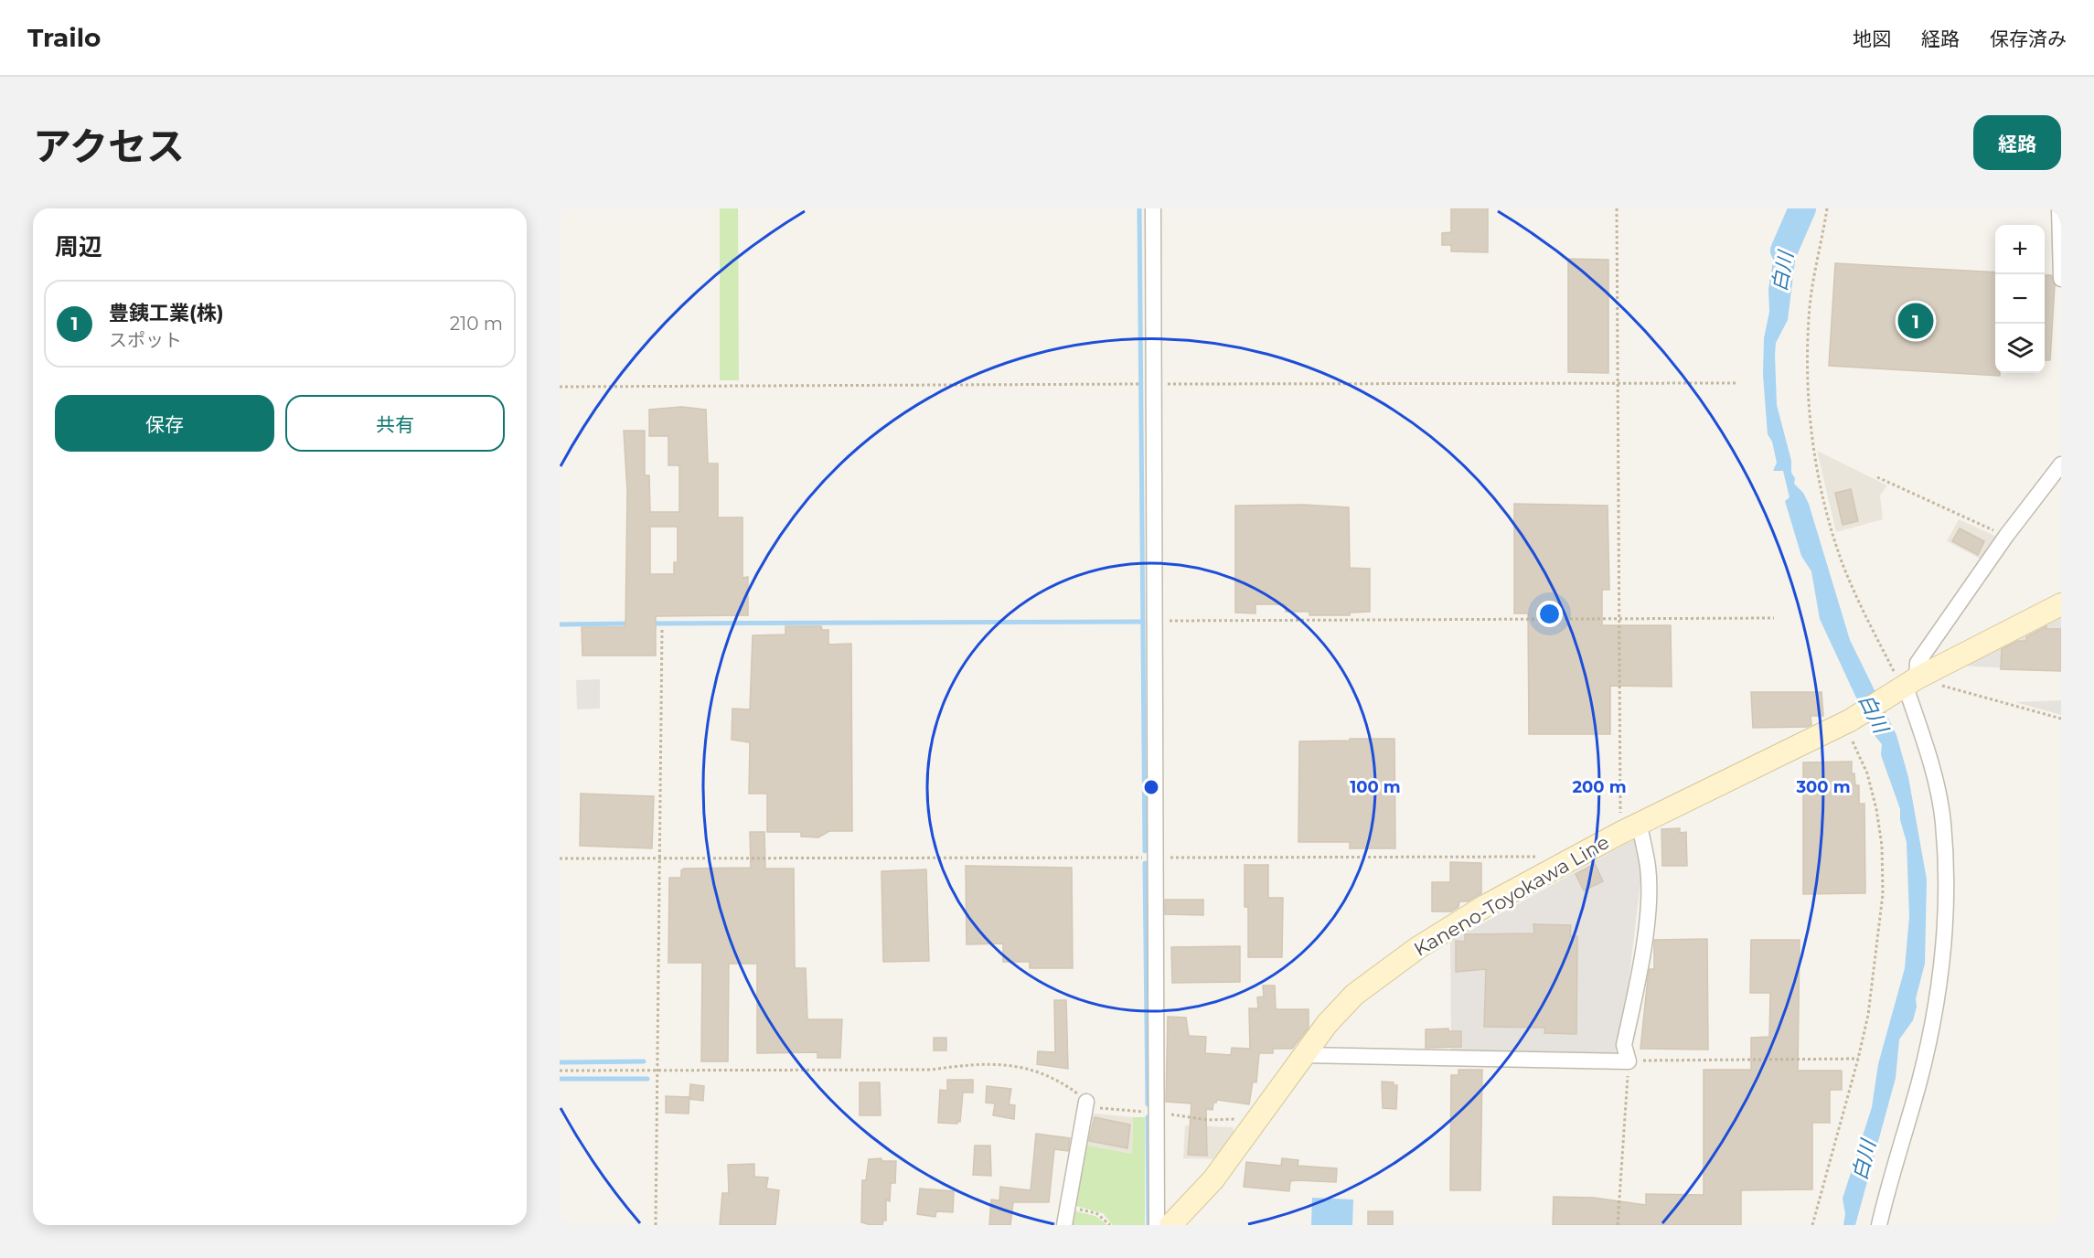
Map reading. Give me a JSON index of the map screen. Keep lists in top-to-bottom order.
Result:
{
  "streets": {
    "main road": ["Kaneno-Toyokawa Line"]
  },
  "water": ["白川"],
  "page": {
    "header": "Trailo",
    "nav": ["地図", "経路", "保存済み"],
    "title": "アクセス",
    "buttons": [
      "経路",
      ["保存", "共有"]
    ],
    "heading": "周辺",
    "map_buttons": ["+", "−"],
    "list": [
      {
        "mark": "1",
        "name": "豊銕工業(株)",
        "note": "スポット",
        "value": "210 m"
      }
    ],
    "pins": "1"
  },
  "rings": ["100 m", "200 m", "300 m"]
}
